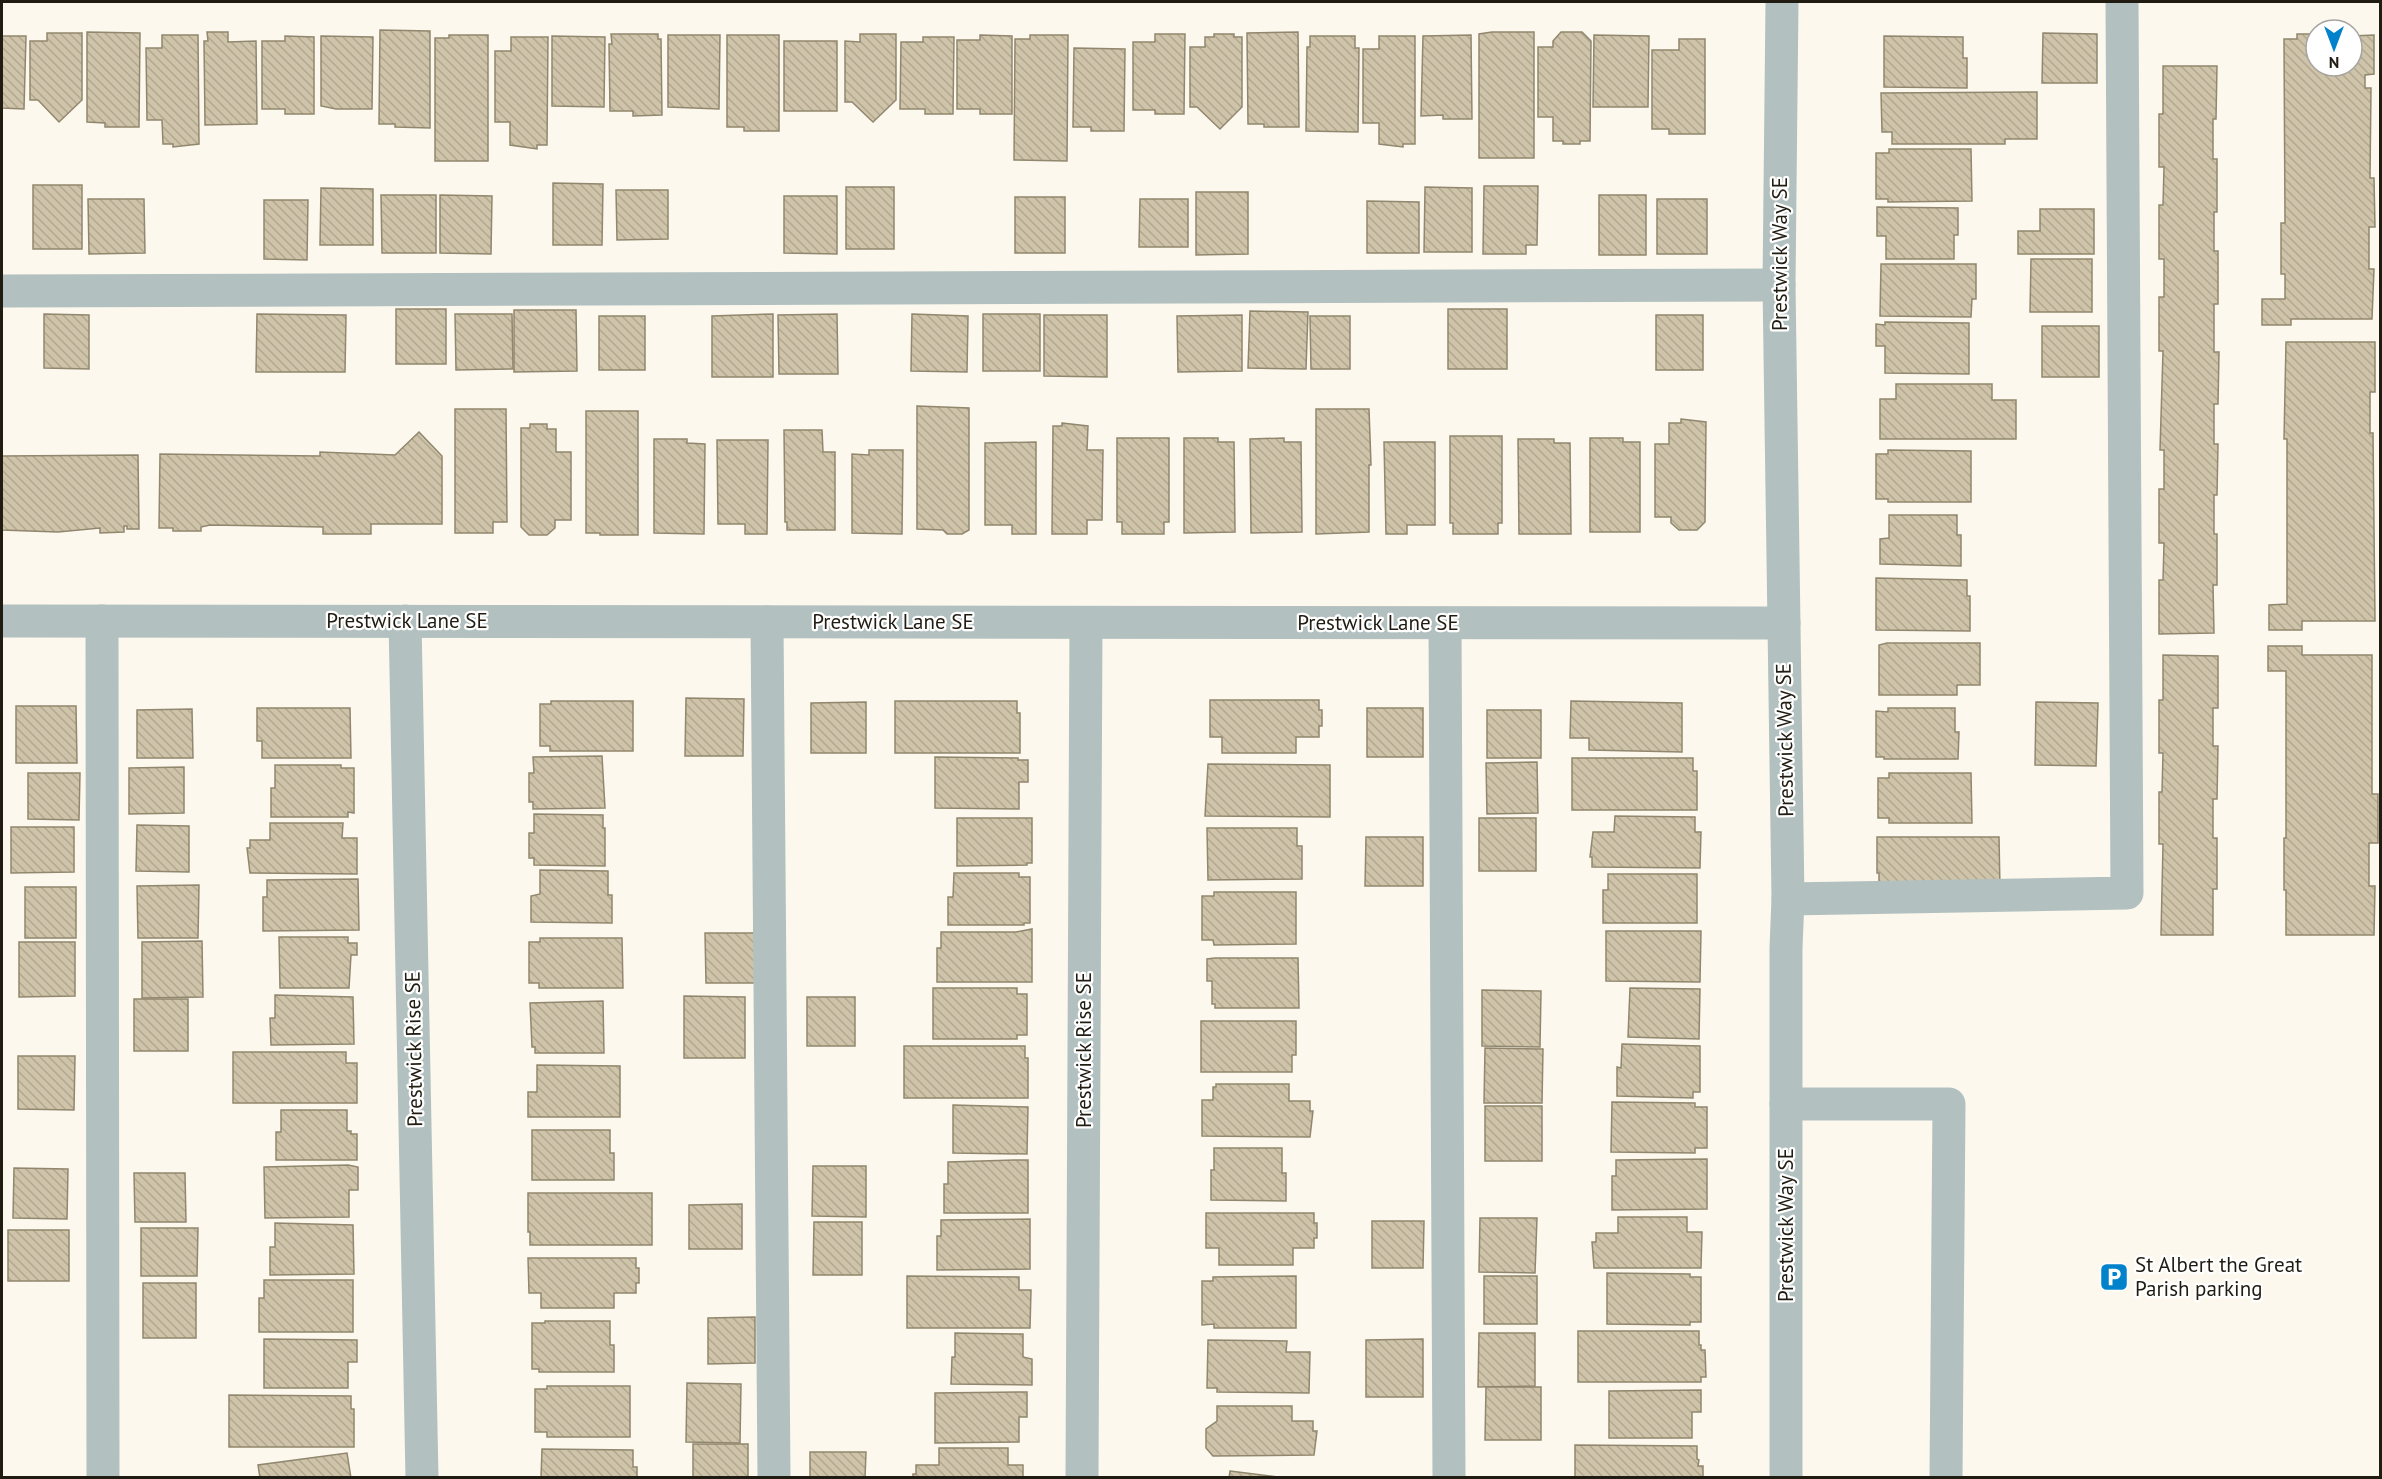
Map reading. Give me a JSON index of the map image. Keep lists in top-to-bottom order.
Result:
{
  "streets": {
    "street": ["Prestwick Way SE", "Prestwick Lane SE", "Prestwick Rise SE"]
  },
  "crossings": [
    ["Prestwick Way SE", "Prestwick Lane SE"],
    ["Prestwick Lane SE", "Prestwick Rise SE"]
  ],
  "places": {
    "parking": ["St Albert the Great Parish parking"]
  },
  "north": "bottom"
}
